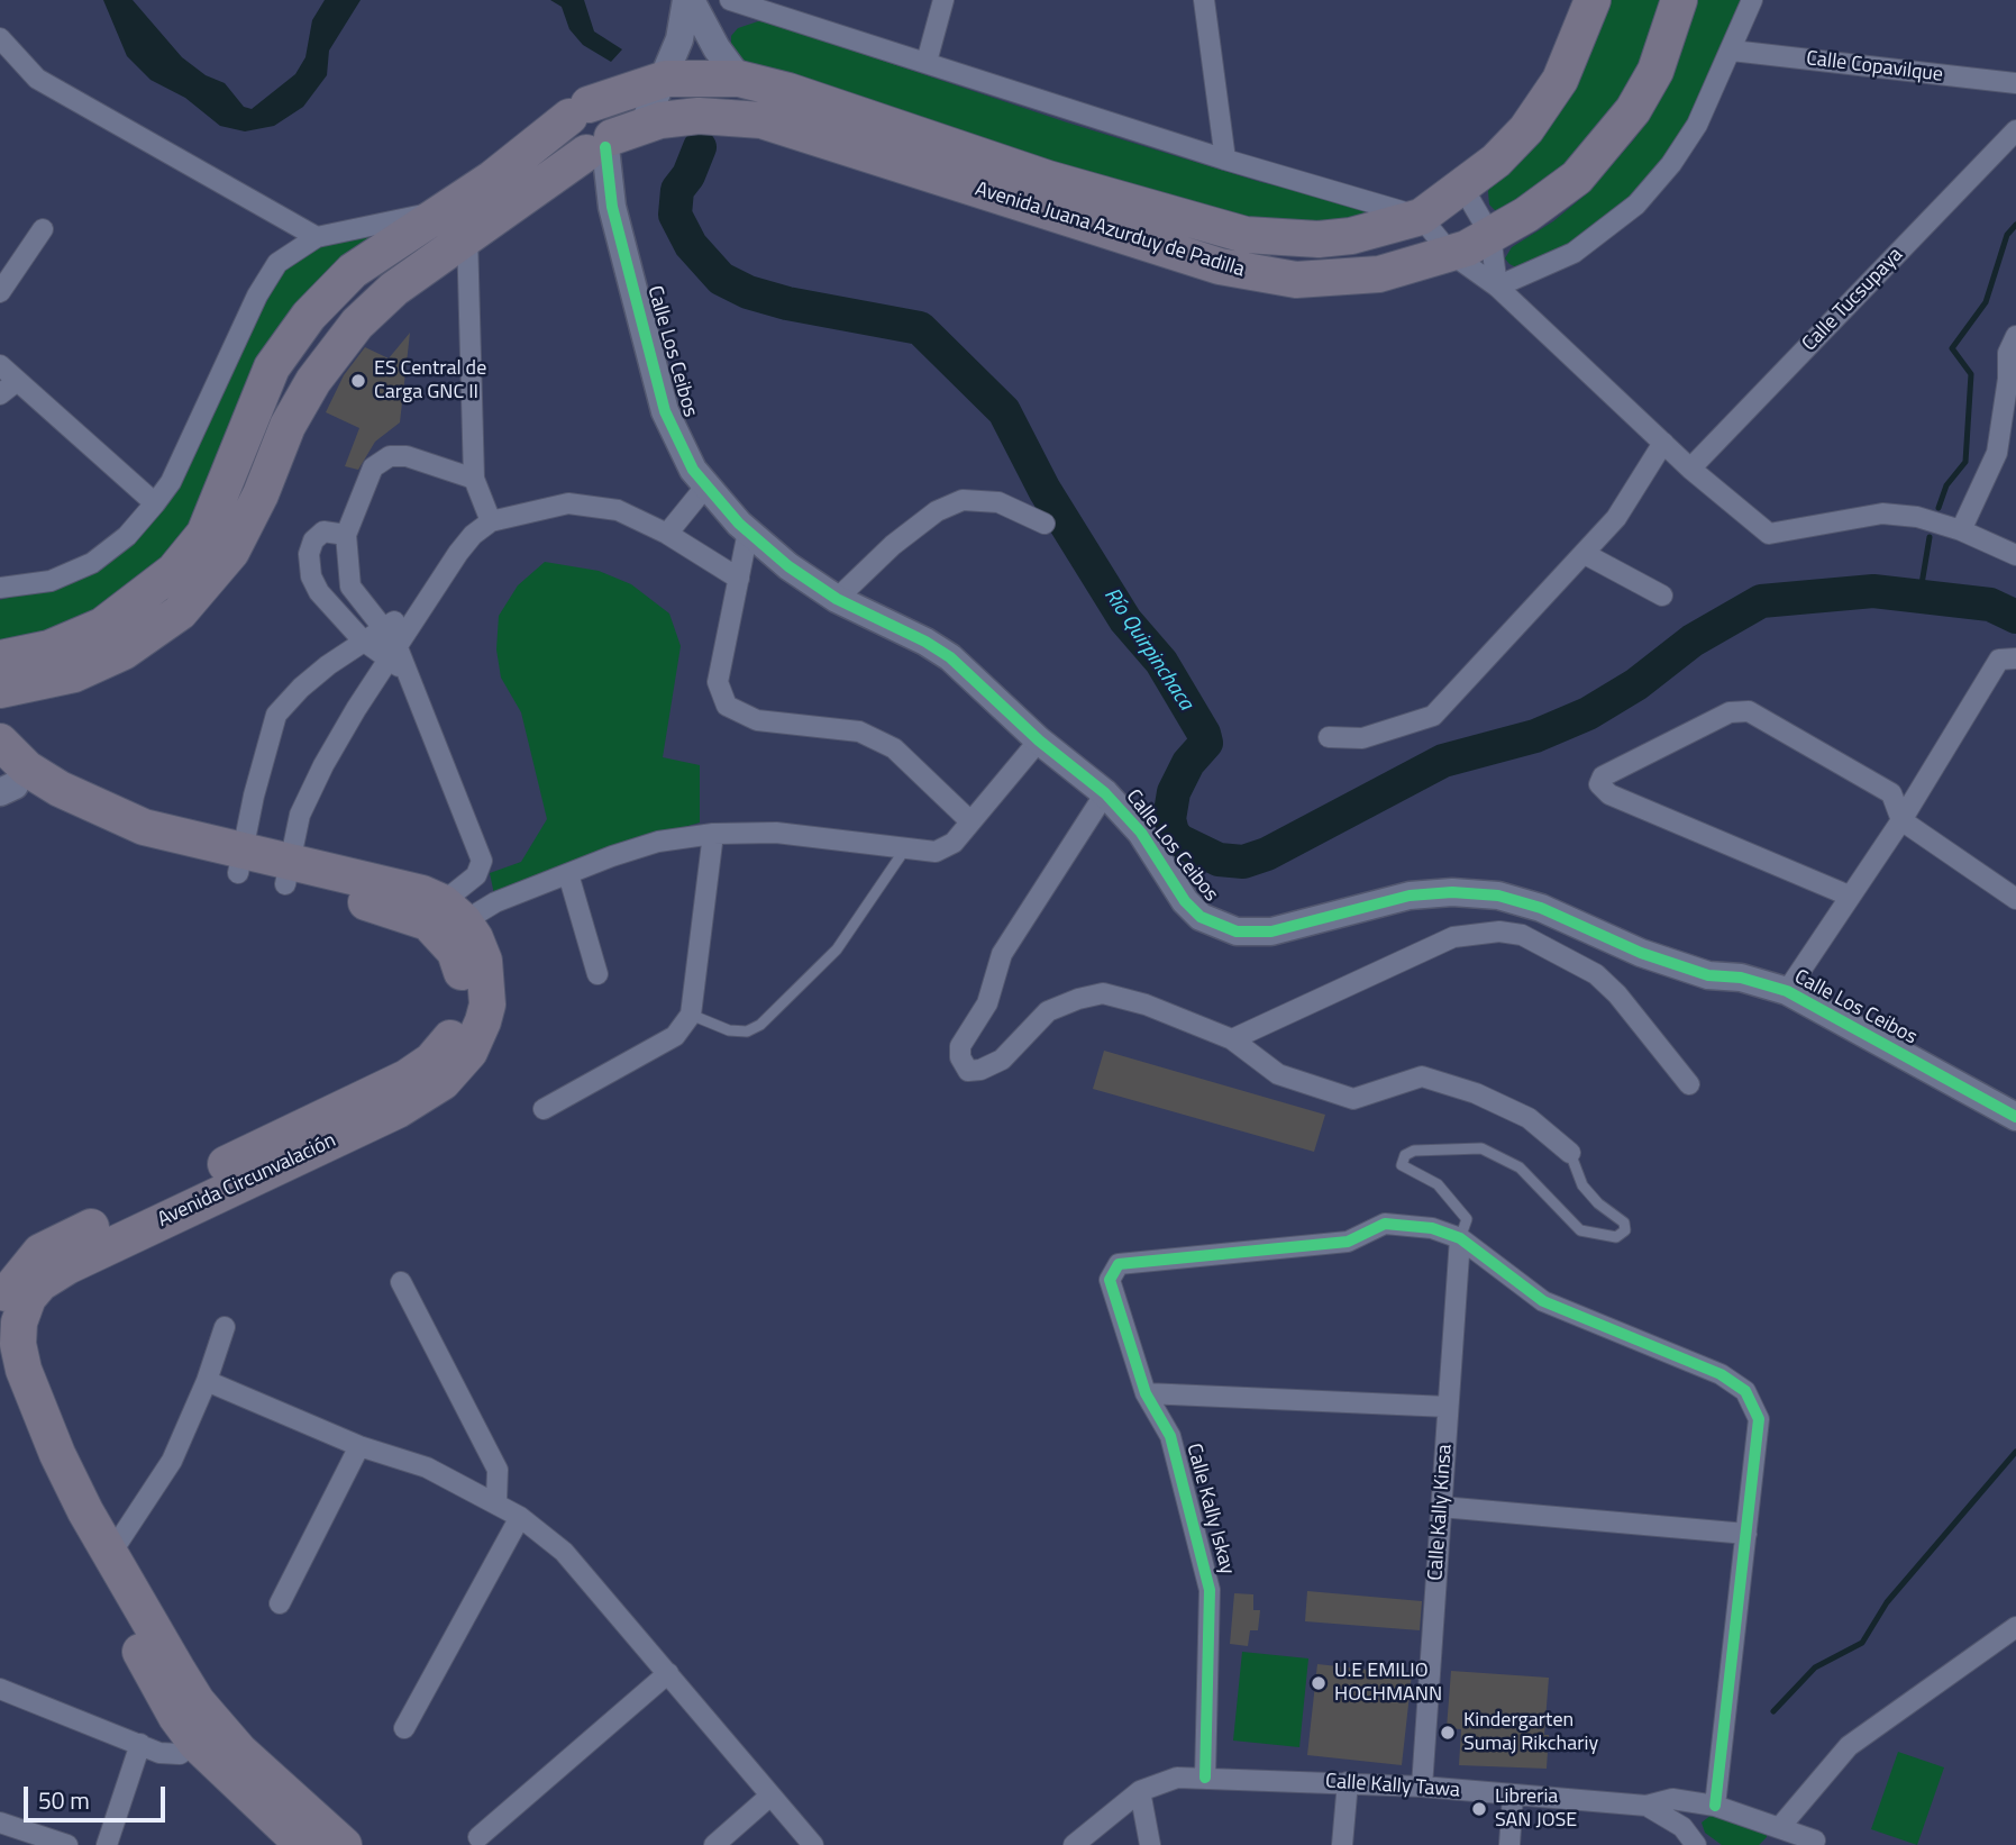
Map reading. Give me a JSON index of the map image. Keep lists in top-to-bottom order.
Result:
{
  "streets": {
    "highway": ["Avenida Juana Azurduy de Padilla", "Avenida Circunvalación"],
    "street": [
      "Calle Copavilque",
      "Calle Tucsupaya",
      "Calle Los Ceibos",
      "Calle Kally Iskay",
      "Calle Kally Kinsa",
      "Calle Kally Tawa"
    ]
  },
  "crossings": [
    ["Avenida Juana Azurduy de Padilla", "Calle Los Ceibos"],
    ["Calle Kally Iskay", "Calle Kally Kinsa"],
    ["Calle Kally Iskay", "Calle Kally Tawa"],
    ["Calle Kally Kinsa", "Calle Kally Tawa"]
  ],
  "water": ["Río Quirpinchaca"],
  "places": [
    "ES Central de Carga GNC II",
    "U.E EMILIO HOCHMANN",
    "Kindergarten Sumaj Rikchariy",
    "Libreria SAN JOSE"
  ],
  "scale_bar": "50 m"
}
